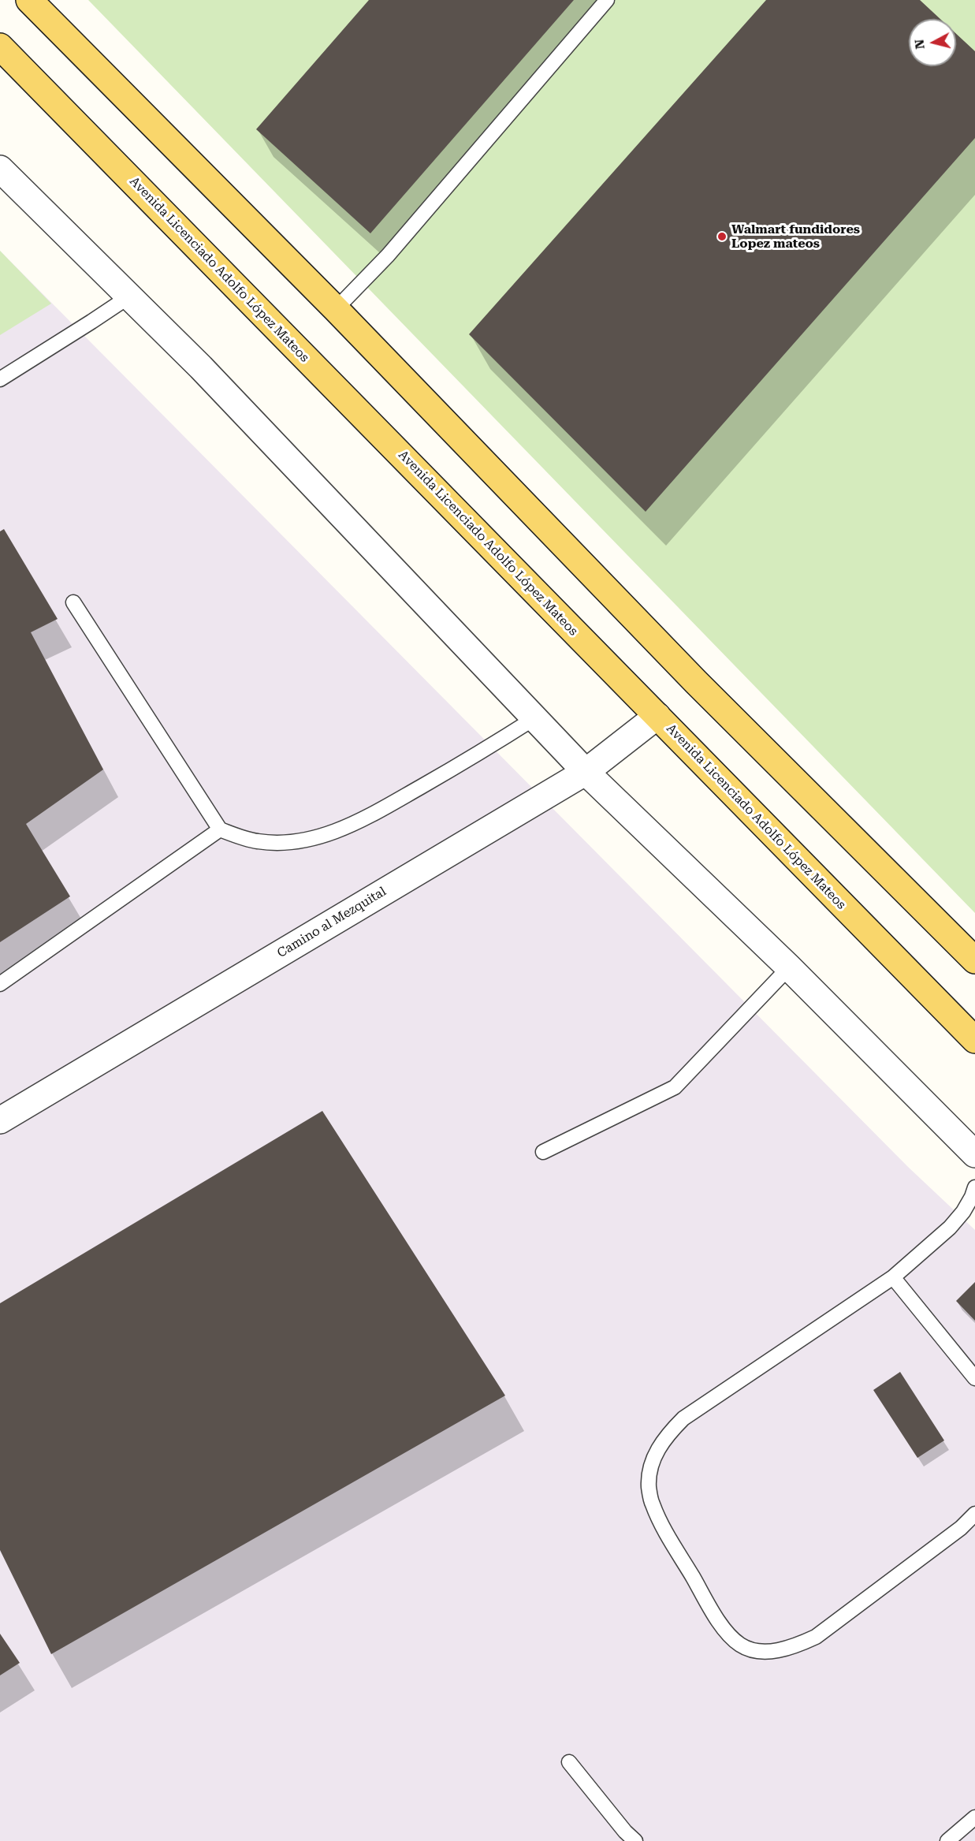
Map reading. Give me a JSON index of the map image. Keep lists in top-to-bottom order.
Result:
{
  "streets": {
    "main road": ["Avenida Licenciado Adolfo López Mateos"],
    "street": ["Camino al Mezquital"]
  },
  "crossings": [
    ["Avenida Licenciado Adolfo López Mateos", "Camino al Mezquital"]
  ],
  "places": ["Walmart fundidores Lopez mateos"],
  "north": "left"
}
